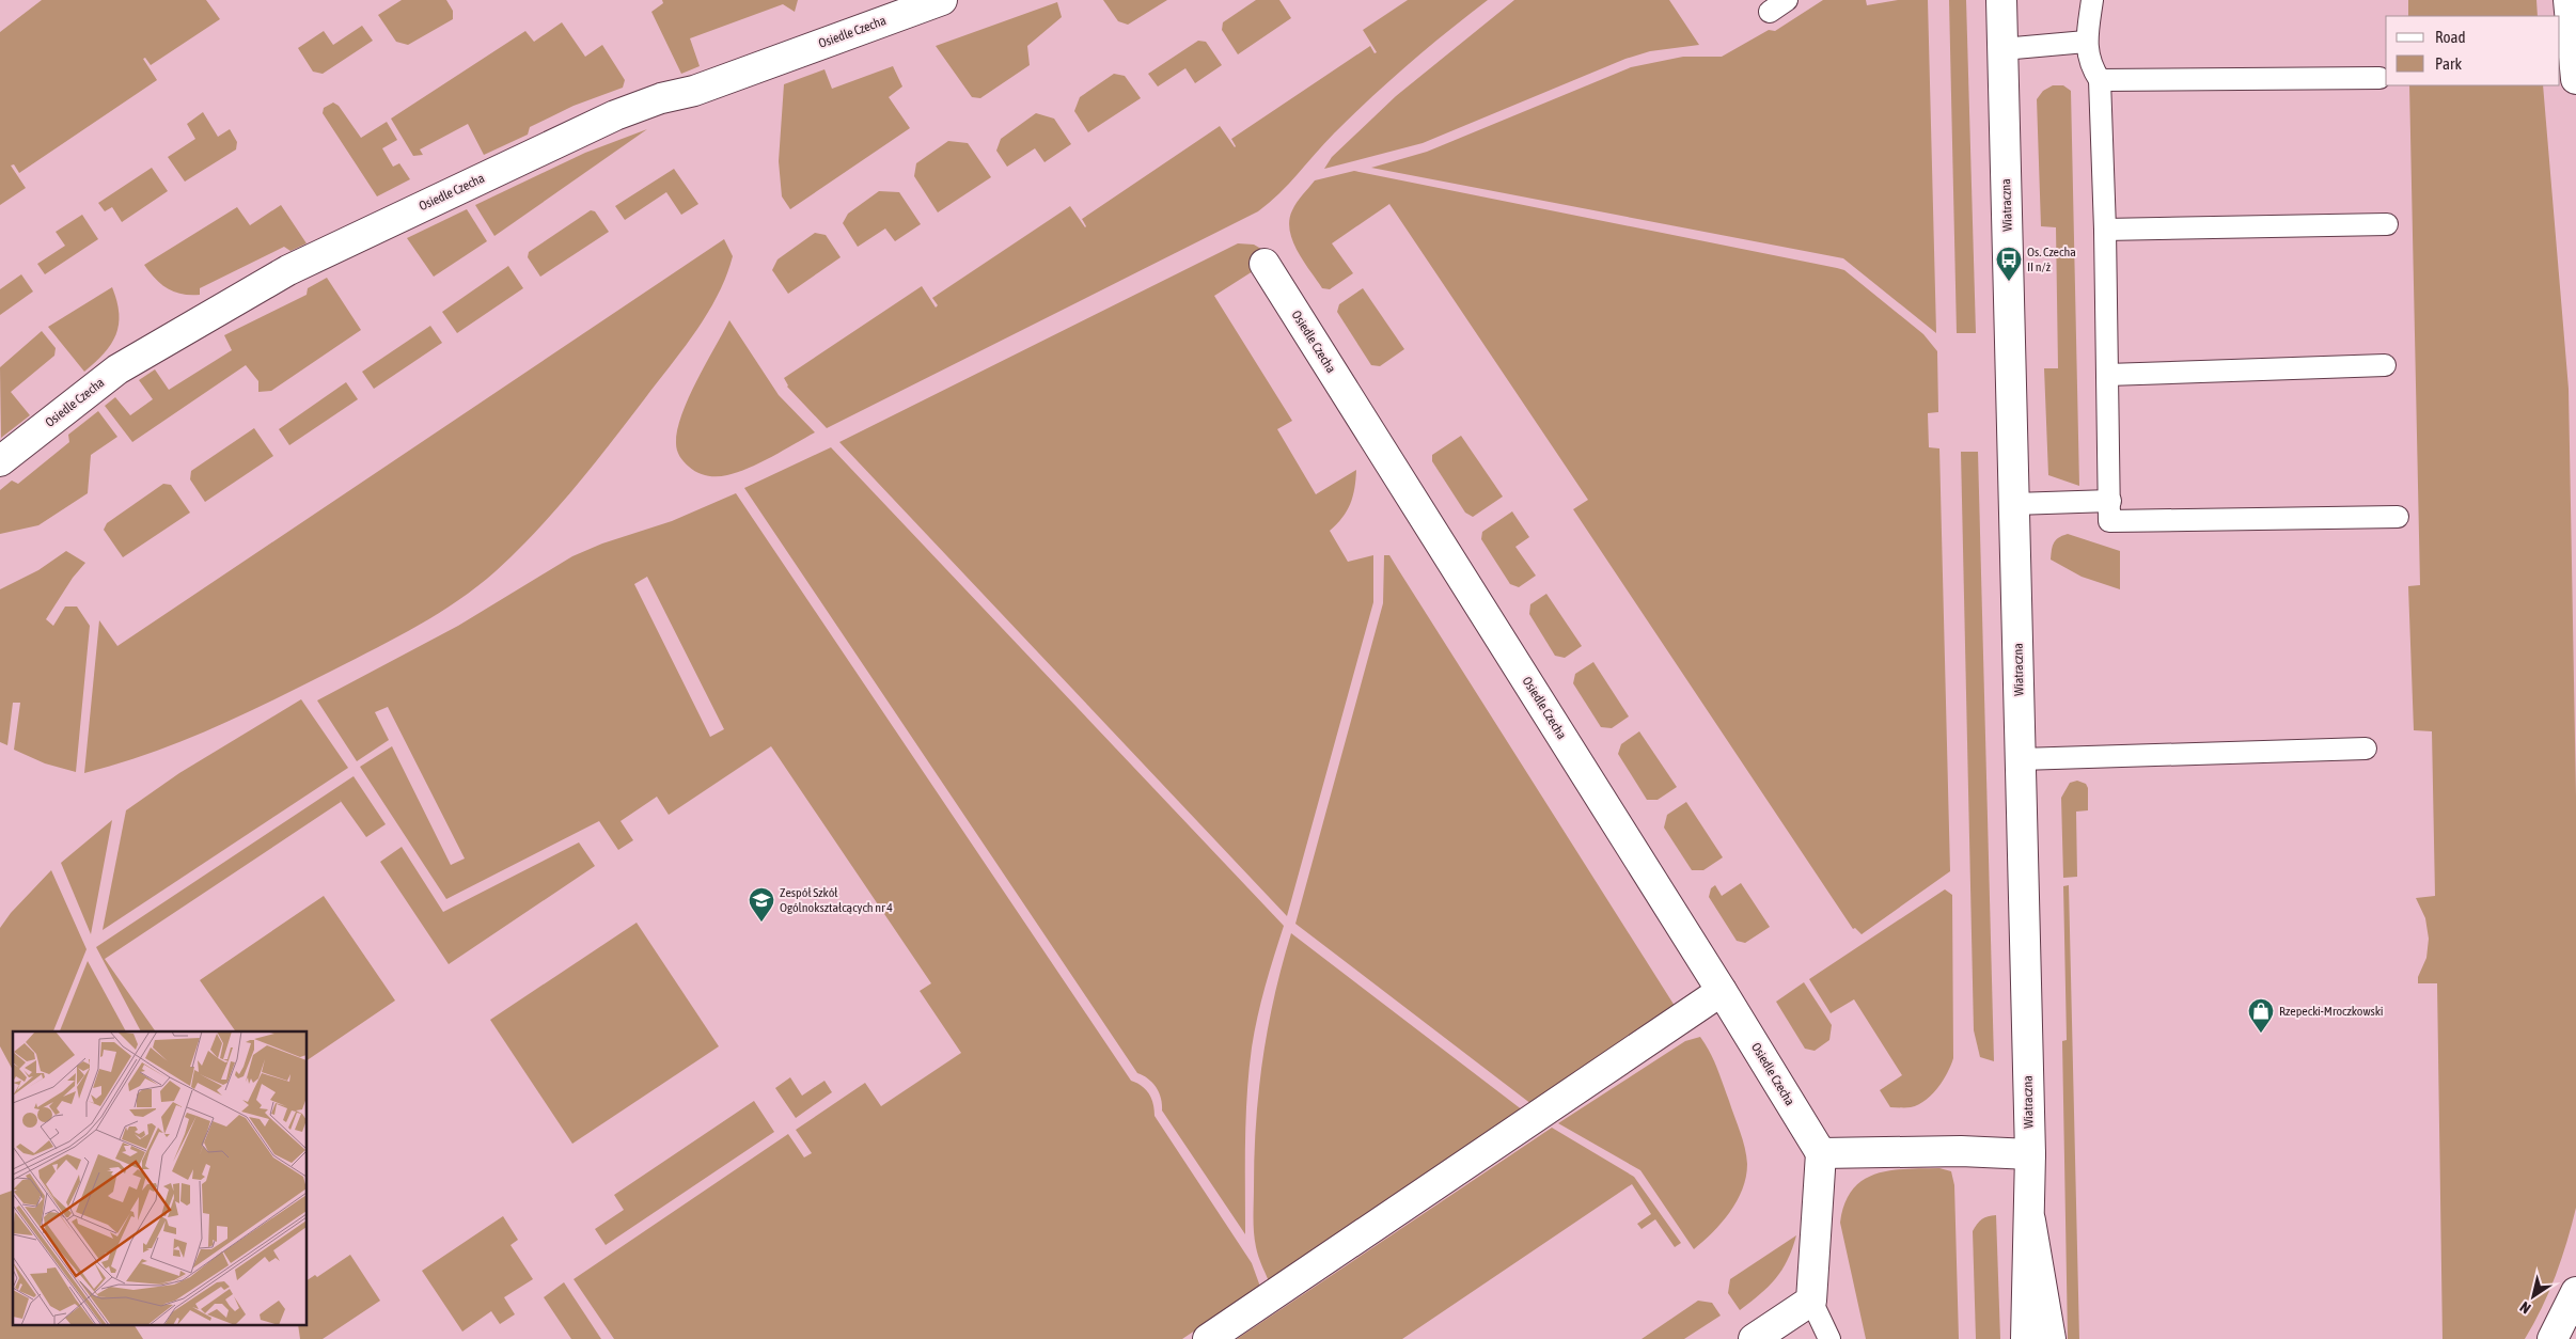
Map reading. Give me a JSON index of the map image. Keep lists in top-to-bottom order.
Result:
{
  "streets": {
    "street": ["Osiedle Czecha", "Wiatraczna"]
  },
  "places": {
    "bus stop": ["Os. Czecha II n/ż"],
    "school or university": ["Zespół Szkół Ogólnokształcących nr 4"],
    "shop": ["Rzepecki-Mroczkowski"]
  },
  "legend": ["Road", "Park"],
  "north": "bottom left"
}
